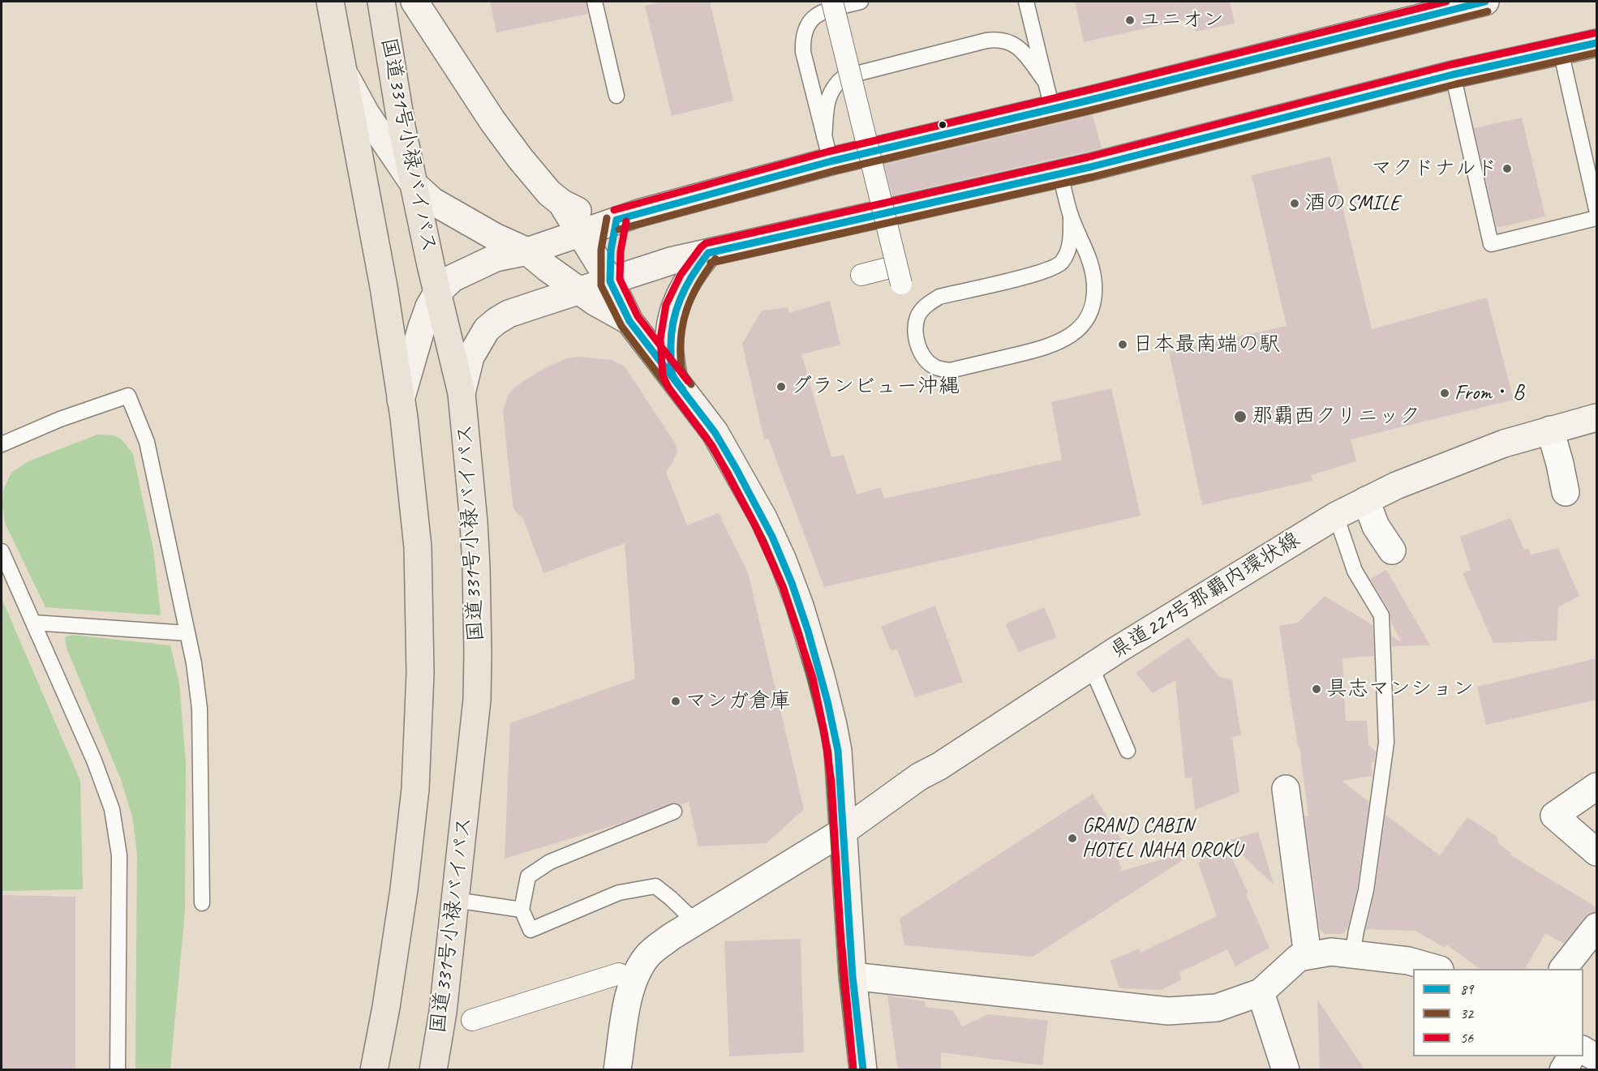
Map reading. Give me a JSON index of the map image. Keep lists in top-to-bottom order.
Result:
{
  "streets": {
    "highway": ["国道331号小禄バイパス"],
    "main road": ["県道221号那覇内環状線"]
  },
  "places": [
    "ユニオン",
    "マクドナルド",
    "酒のSMILE",
    "日本最南端の駅",
    "グランビュー沖縄",
    "From・B",
    "那覇西クリニック",
    "具志マンション",
    "マンガ倉庫",
    "GRAND CABIN HOTEL NAHA OROKU"
  ],
  "lines": ["transit line 89", "transit line 56", "transit line 32"],
  "legend": ["89", "32", "56"]
}
